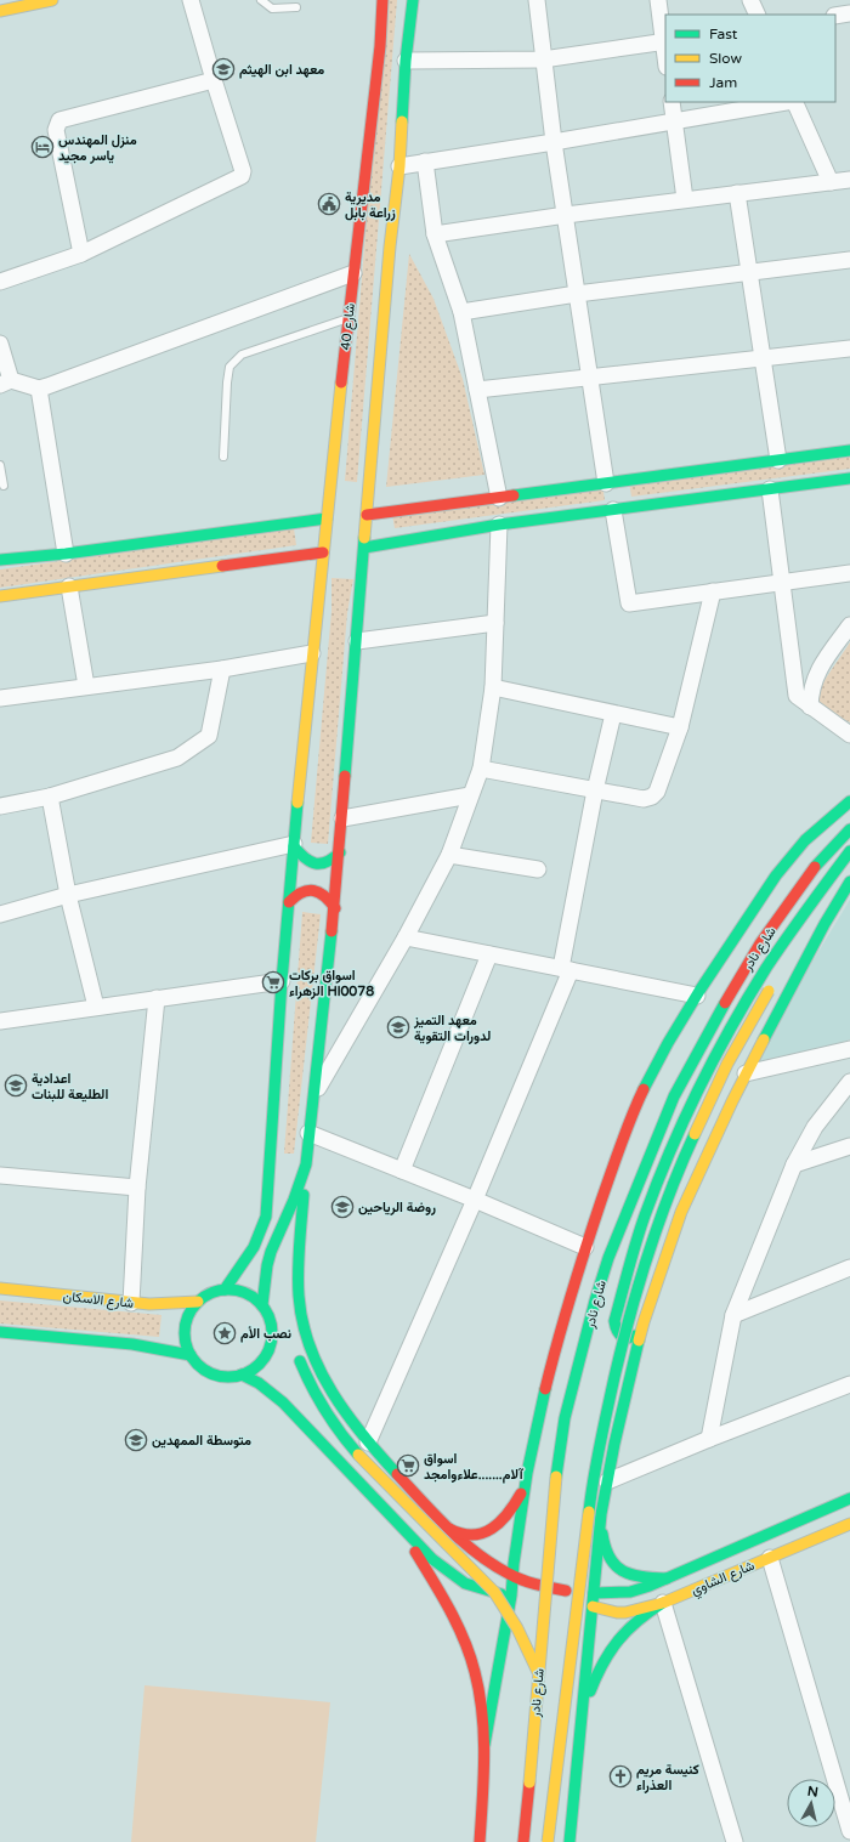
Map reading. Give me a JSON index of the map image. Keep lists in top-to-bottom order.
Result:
{
  "streets": {
    "main road": [
      "شارع 40",
      "شارع نادر",
      "شارع الاسكان",
      "شارع الشاوي"
    ]
  },
  "crossings": [
    ["شارع 40", "شارع الاسكان"]
  ],
  "places": {
    "school or university": [
      "معهد ابن الهيثم",
      "معهد التميز لدورات التقوية",
      "اعدادية الطليعة للبنات",
      "روضة الرياحين",
      "متوسطة الممهدين"
    ],
    "hotel": ["منزل المهندس ياسر مجيد"],
    "public building": ["مديرية زراعة بابل"],
    "supermarket": ["اسواق بركات الزهراء Hl0078", "اسواق آلام.......علاءوامجد"],
    "place": ["نصب الأم"],
    "church": ["كنيسة مريم العذراء"]
  },
  "legend": ["Fast", "Slow", "Jam"],
  "north": "top"
}
